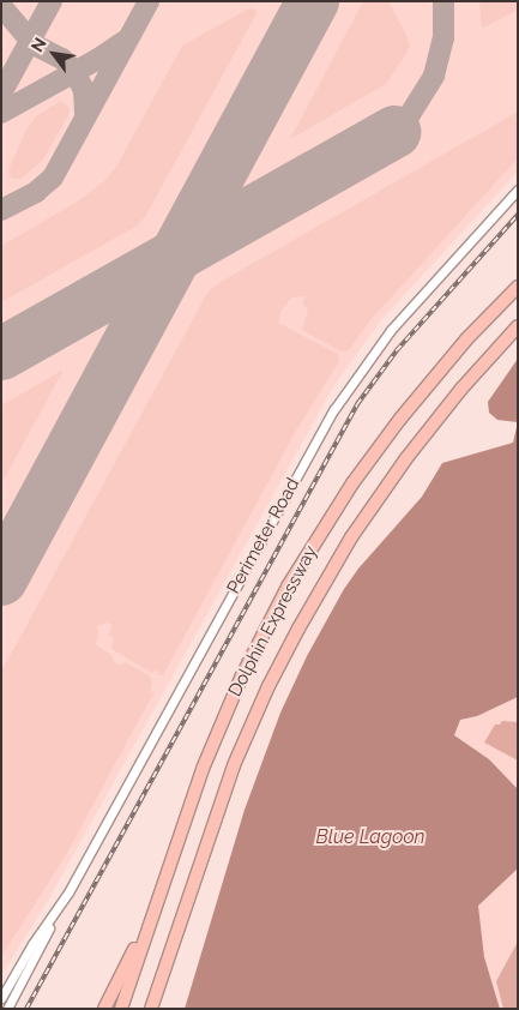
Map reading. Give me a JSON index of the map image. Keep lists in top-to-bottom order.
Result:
{
  "streets": {
    "highway": ["Dolphin Expressway"],
    "street": ["Perimeter Road"]
  },
  "water": ["Blue Lagoon"],
  "north": "top left"
}
